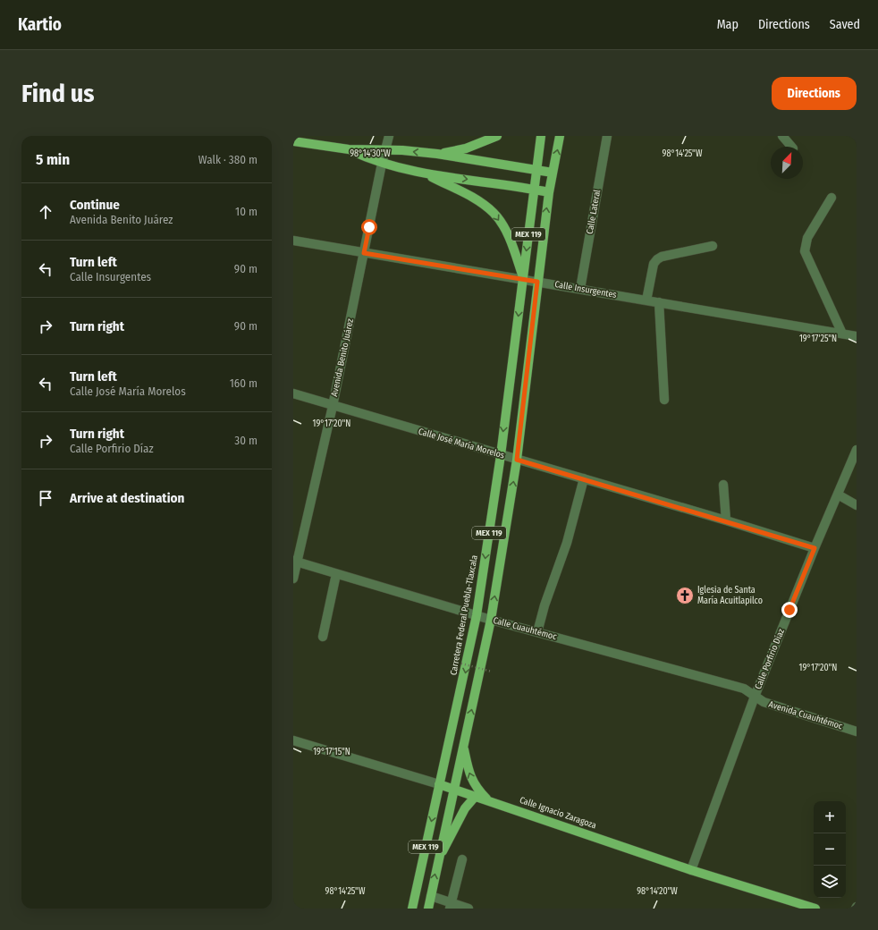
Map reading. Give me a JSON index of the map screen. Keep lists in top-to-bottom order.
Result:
{
  "streets": {
    "main road": ["MEX 119", "Carretera Federal Puebla-Tlaxcala", "Calle Ignacio Zaragoza"],
    "street": [
      "Calle Lateral",
      "Calle Insurgentes",
      "Avenida Benito Juárez",
      "Calle José María Morelos",
      "Calle Cuauhtémoc",
      "Calle Porfirio Díaz",
      "Avenida Cuauhtémoc"
    ]
  },
  "crossings": [
    ["Calle Lateral", "Calle Insurgentes"],
    ["MEX 119", "Calle Insurgentes"],
    ["MEX 119", "Calle José María Morelos"],
    ["MEX 119", "Carretera Federal Puebla-Tlaxcala"],
    ["MEX 119", "Calle Cuauhtémoc"],
    ["MEX 119", "Calle Ignacio Zaragoza"],
    ["Calle Insurgentes", "Avenida Benito Juárez"],
    ["Calle Insurgentes", "Carretera Federal Puebla-Tlaxcala"],
    ["Avenida Benito Juárez", "Calle José María Morelos"],
    ["Avenida Benito Juárez", "Calle Cuauhtémoc"],
    ["Calle José María Morelos", "Carretera Federal Puebla-Tlaxcala"],
    ["Calle José María Morelos", "Calle Porfirio Díaz"],
    ["Carretera Federal Puebla-Tlaxcala", "Calle Cuauhtémoc"],
    ["Carretera Federal Puebla-Tlaxcala", "Calle Ignacio Zaragoza"],
    ["Calle Cuauhtémoc", "Calle Porfirio Díaz"],
    ["Calle Cuauhtémoc", "Avenida Cuauhtémoc"],
    ["Calle Porfirio Díaz", "Avenida Cuauhtémoc"],
    ["Calle Porfirio Díaz", "Calle Ignacio Zaragoza"]
  ],
  "places": {
    "church": ["Iglesia de Santa María Acuitlapilco"]
  },
  "north": "top right",
  "page": {
    "header": "Kartio",
    "nav": ["Map", "Directions", "Saved"],
    "buttons": "Directions",
    "title": "Find us",
    "heading": ["5 min", "Walk · 380 m"],
    "list": [
      ["Continue", "Avenida Benito Juárez", "10 m"],
      ["Turn left", "Calle Insurgentes", "90 m"],
      ["Turn right", "90 m"],
      ["Turn left", "Calle José María Morelos", "160 m"],
      ["Turn right", "Calle Porfirio Díaz", "30 m"],
      "Arrive at destination"
    ],
    "map_buttons": ["+", "−"]
  },
  "coordinates": [
    "98°14'30\"W",
    "98°14'25\"W",
    "19°17'25\"N",
    "19°17'20\"N",
    "19°17'15\"N",
    "98°14'20\"W"
  ]
}
